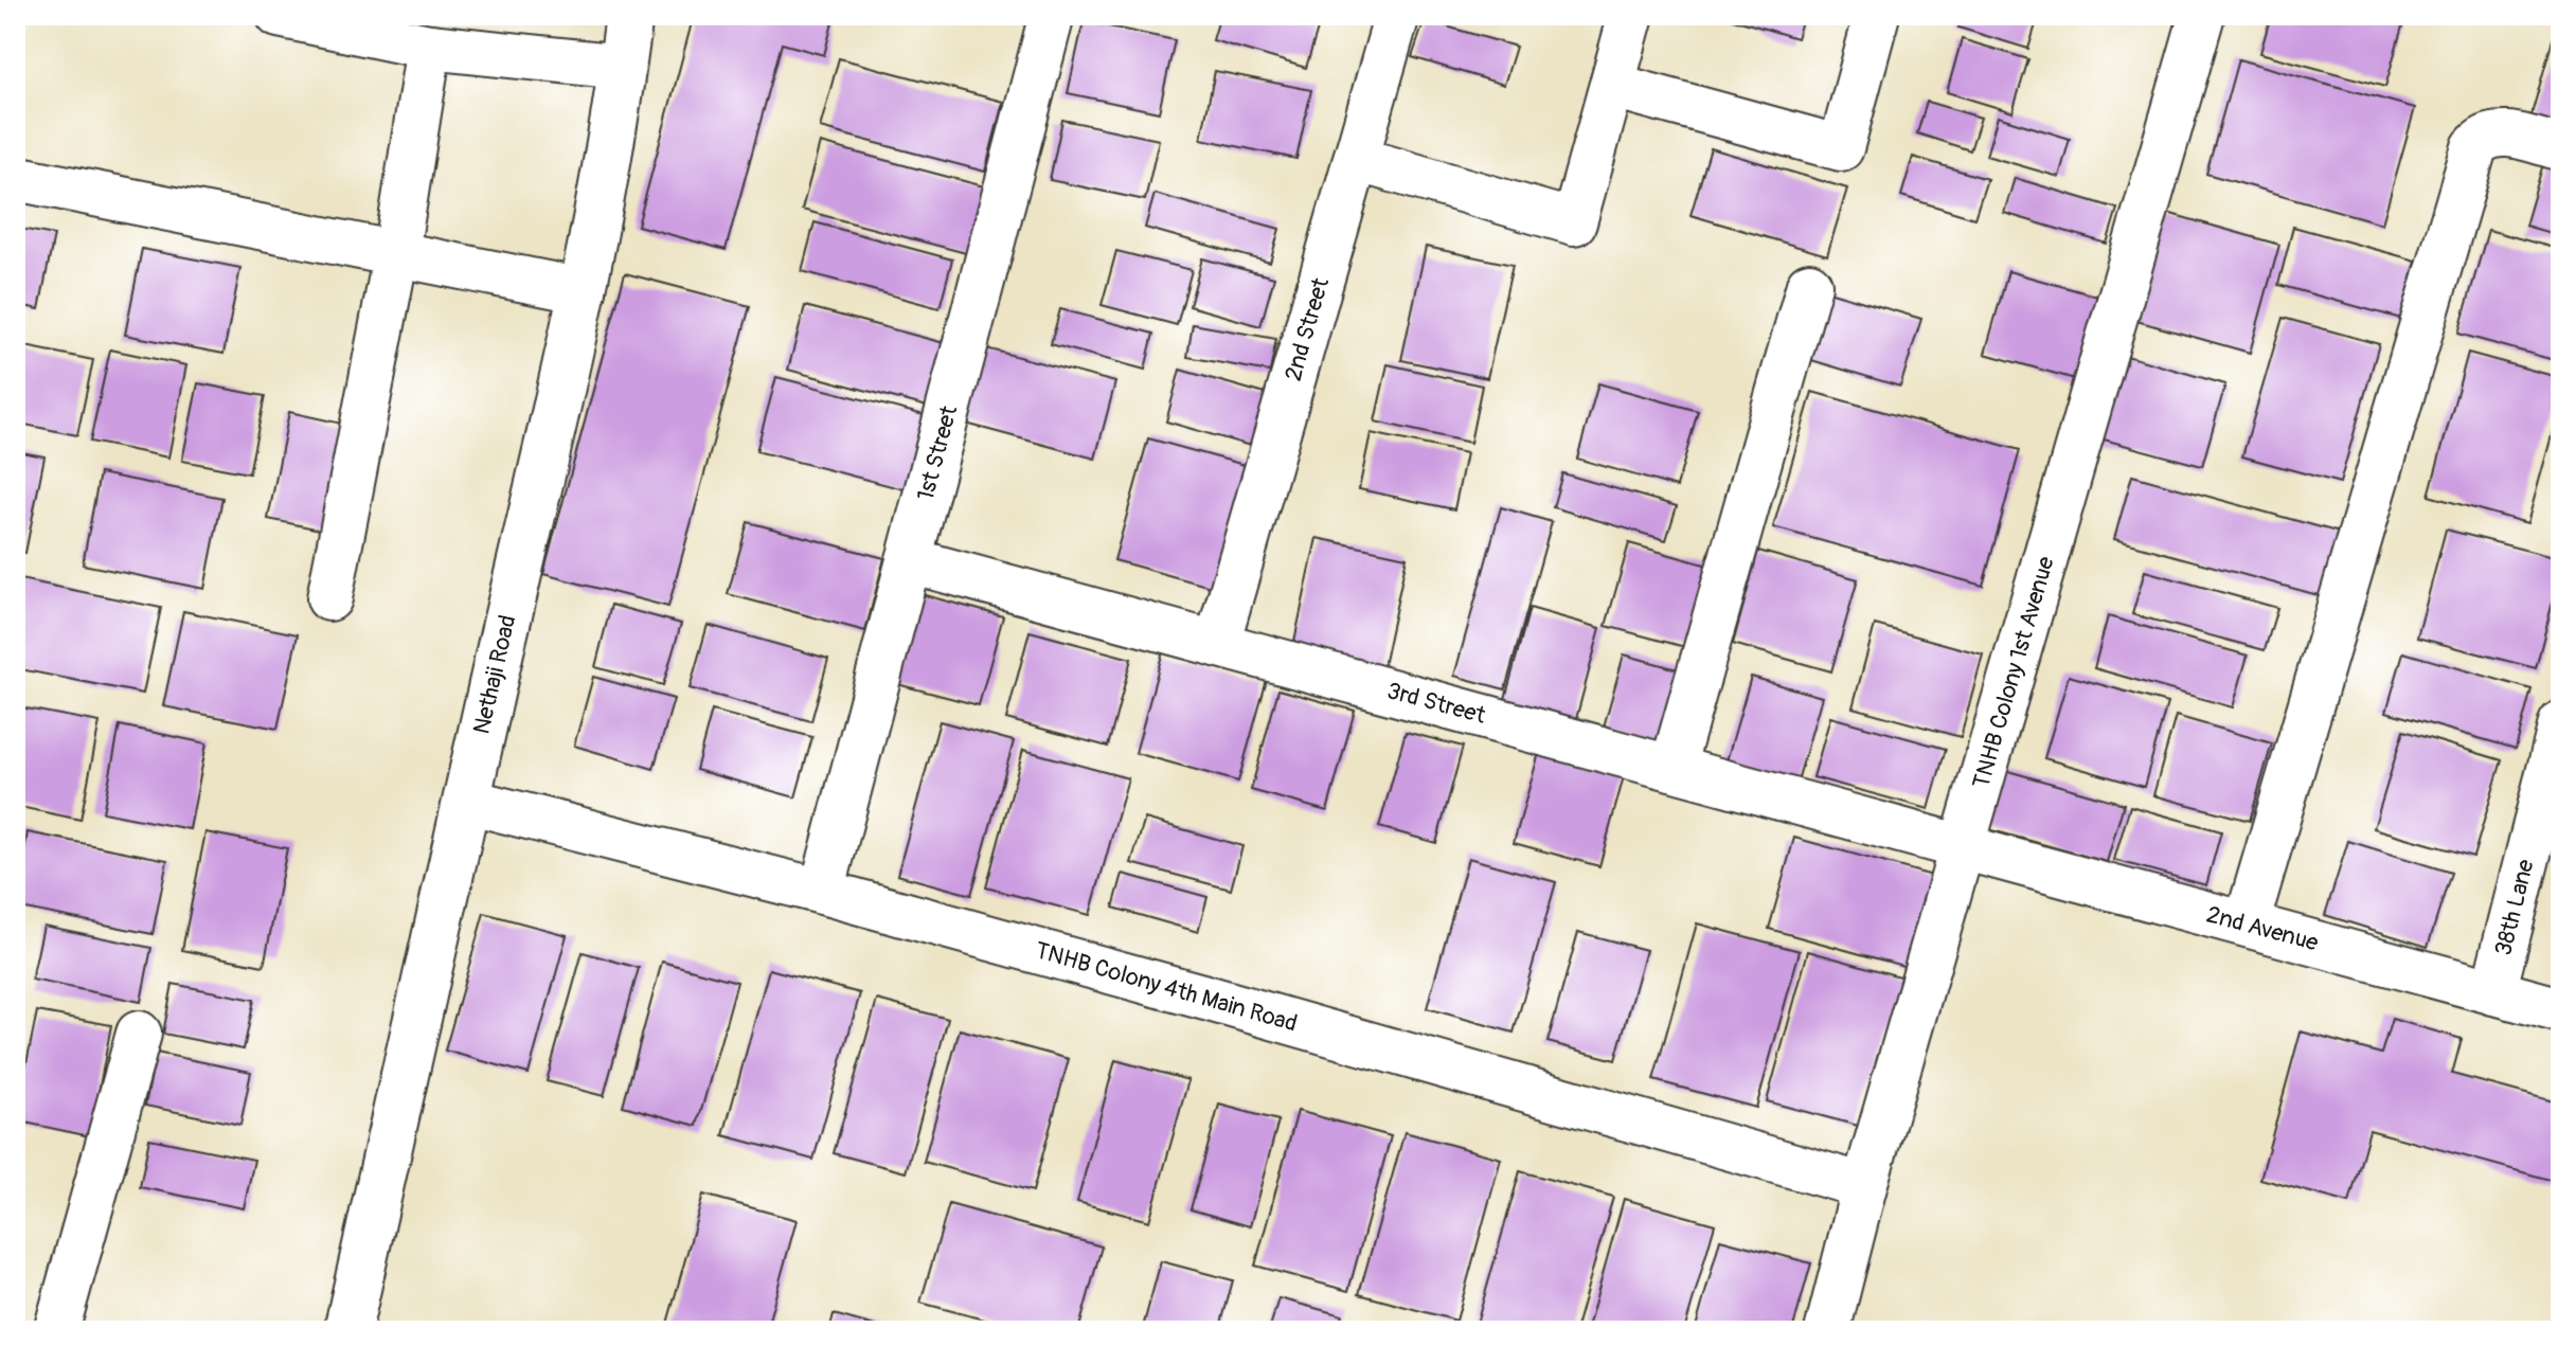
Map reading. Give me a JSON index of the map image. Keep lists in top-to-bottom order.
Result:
{
  "streets": {
    "street": [
      "2nd Street",
      "1st Street",
      "TNHB Colony 1st Avenue",
      "Nethaji Road",
      "3rd Street",
      "38th Lane",
      "2nd Avenue",
      "TNHB Colony 4th Main Road"
    ]
  },
  "crossings": [
    ["2nd Street", "3rd Street"],
    ["1st Street", "3rd Street"],
    ["1st Street", "TNHB Colony 4th Main Road"],
    ["TNHB Colony 1st Avenue", "3rd Street"],
    ["TNHB Colony 1st Avenue", "2nd Avenue"],
    ["TNHB Colony 1st Avenue", "TNHB Colony 4th Main Road"],
    ["Nethaji Road", "TNHB Colony 4th Main Road"],
    ["3rd Street", "2nd Avenue"],
    ["38th Lane", "2nd Avenue"]
  ]
}
